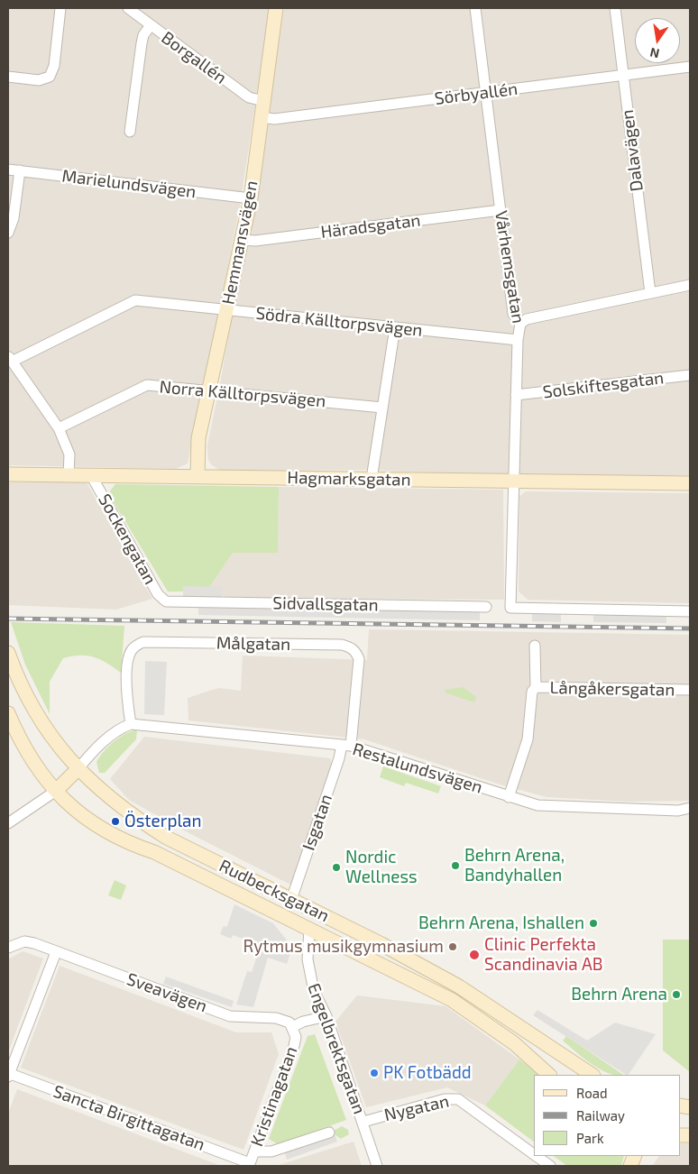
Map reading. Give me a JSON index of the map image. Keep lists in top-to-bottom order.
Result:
{
  "streets": {
    "main road": ["Hemmansvägen", "Hagmarksgatan", "Rudbecksgatan"],
    "street": [
      "Borgallén",
      "Sörbyallén",
      "Dalavägen",
      "Marielundsvägen",
      "Häradsgatan",
      "Vårhemsgatan",
      "Södra Källtorpsvägen",
      "Solskiftesgatan",
      "Norra Källtorpsvägen",
      "Sockengatan",
      "Sidvallsgatan",
      "Målgatan",
      "Långåkersgatan",
      "Restalundsvägen",
      "Isgatan",
      "Sveavägen",
      "Engelbrektsgatan",
      "Kristinagatan",
      "Nygatan",
      "Sancta Birgittagatan"
    ]
  },
  "crossings": [
    ["Borgallén", "Hemmansvägen"],
    ["Sörbyallén", "Dalavägen"],
    ["Sörbyallén", "Hemmansvägen"],
    ["Sörbyallén", "Vårhemsgatan"],
    ["Marielundsvägen", "Hemmansvägen"],
    ["Häradsgatan", "Hemmansvägen"],
    ["Häradsgatan", "Vårhemsgatan"],
    ["Hemmansvägen", "Södra Källtorpsvägen"],
    ["Hemmansvägen", "Norra Källtorpsvägen"],
    ["Hemmansvägen", "Hagmarksgatan"],
    ["Vårhemsgatan", "Södra Källtorpsvägen"],
    ["Vårhemsgatan", "Solskiftesgatan"],
    ["Vårhemsgatan", "Hagmarksgatan"],
    ["Hagmarksgatan", "Sockengatan"],
    ["Sockengatan", "Sidvallsgatan"],
    ["Målgatan", "Restalundsvägen"],
    ["Målgatan", "Isgatan"],
    ["Restalundsvägen", "Isgatan"],
    ["Isgatan", "Rudbecksgatan"],
    ["Rudbecksgatan", "Engelbrektsgatan"],
    ["Sveavägen", "Kristinagatan"],
    ["Engelbrektsgatan", "Nygatan"],
    ["Kristinagatan", "Sancta Birgittagatan"]
  ],
  "places": [
    "Österplan",
    "Behrn Arena, Bandyhallen",
    "Nordic Wellness",
    "Behrn Arena, Ishallen",
    "Rytmus musikgymnasium",
    "Clinic Perfekta Scandinavia AB",
    "Behrn Arena",
    "PK Fotbädd"
  ],
  "legend": ["Road", "Railway", "Park"],
  "north": "bottom"
}
